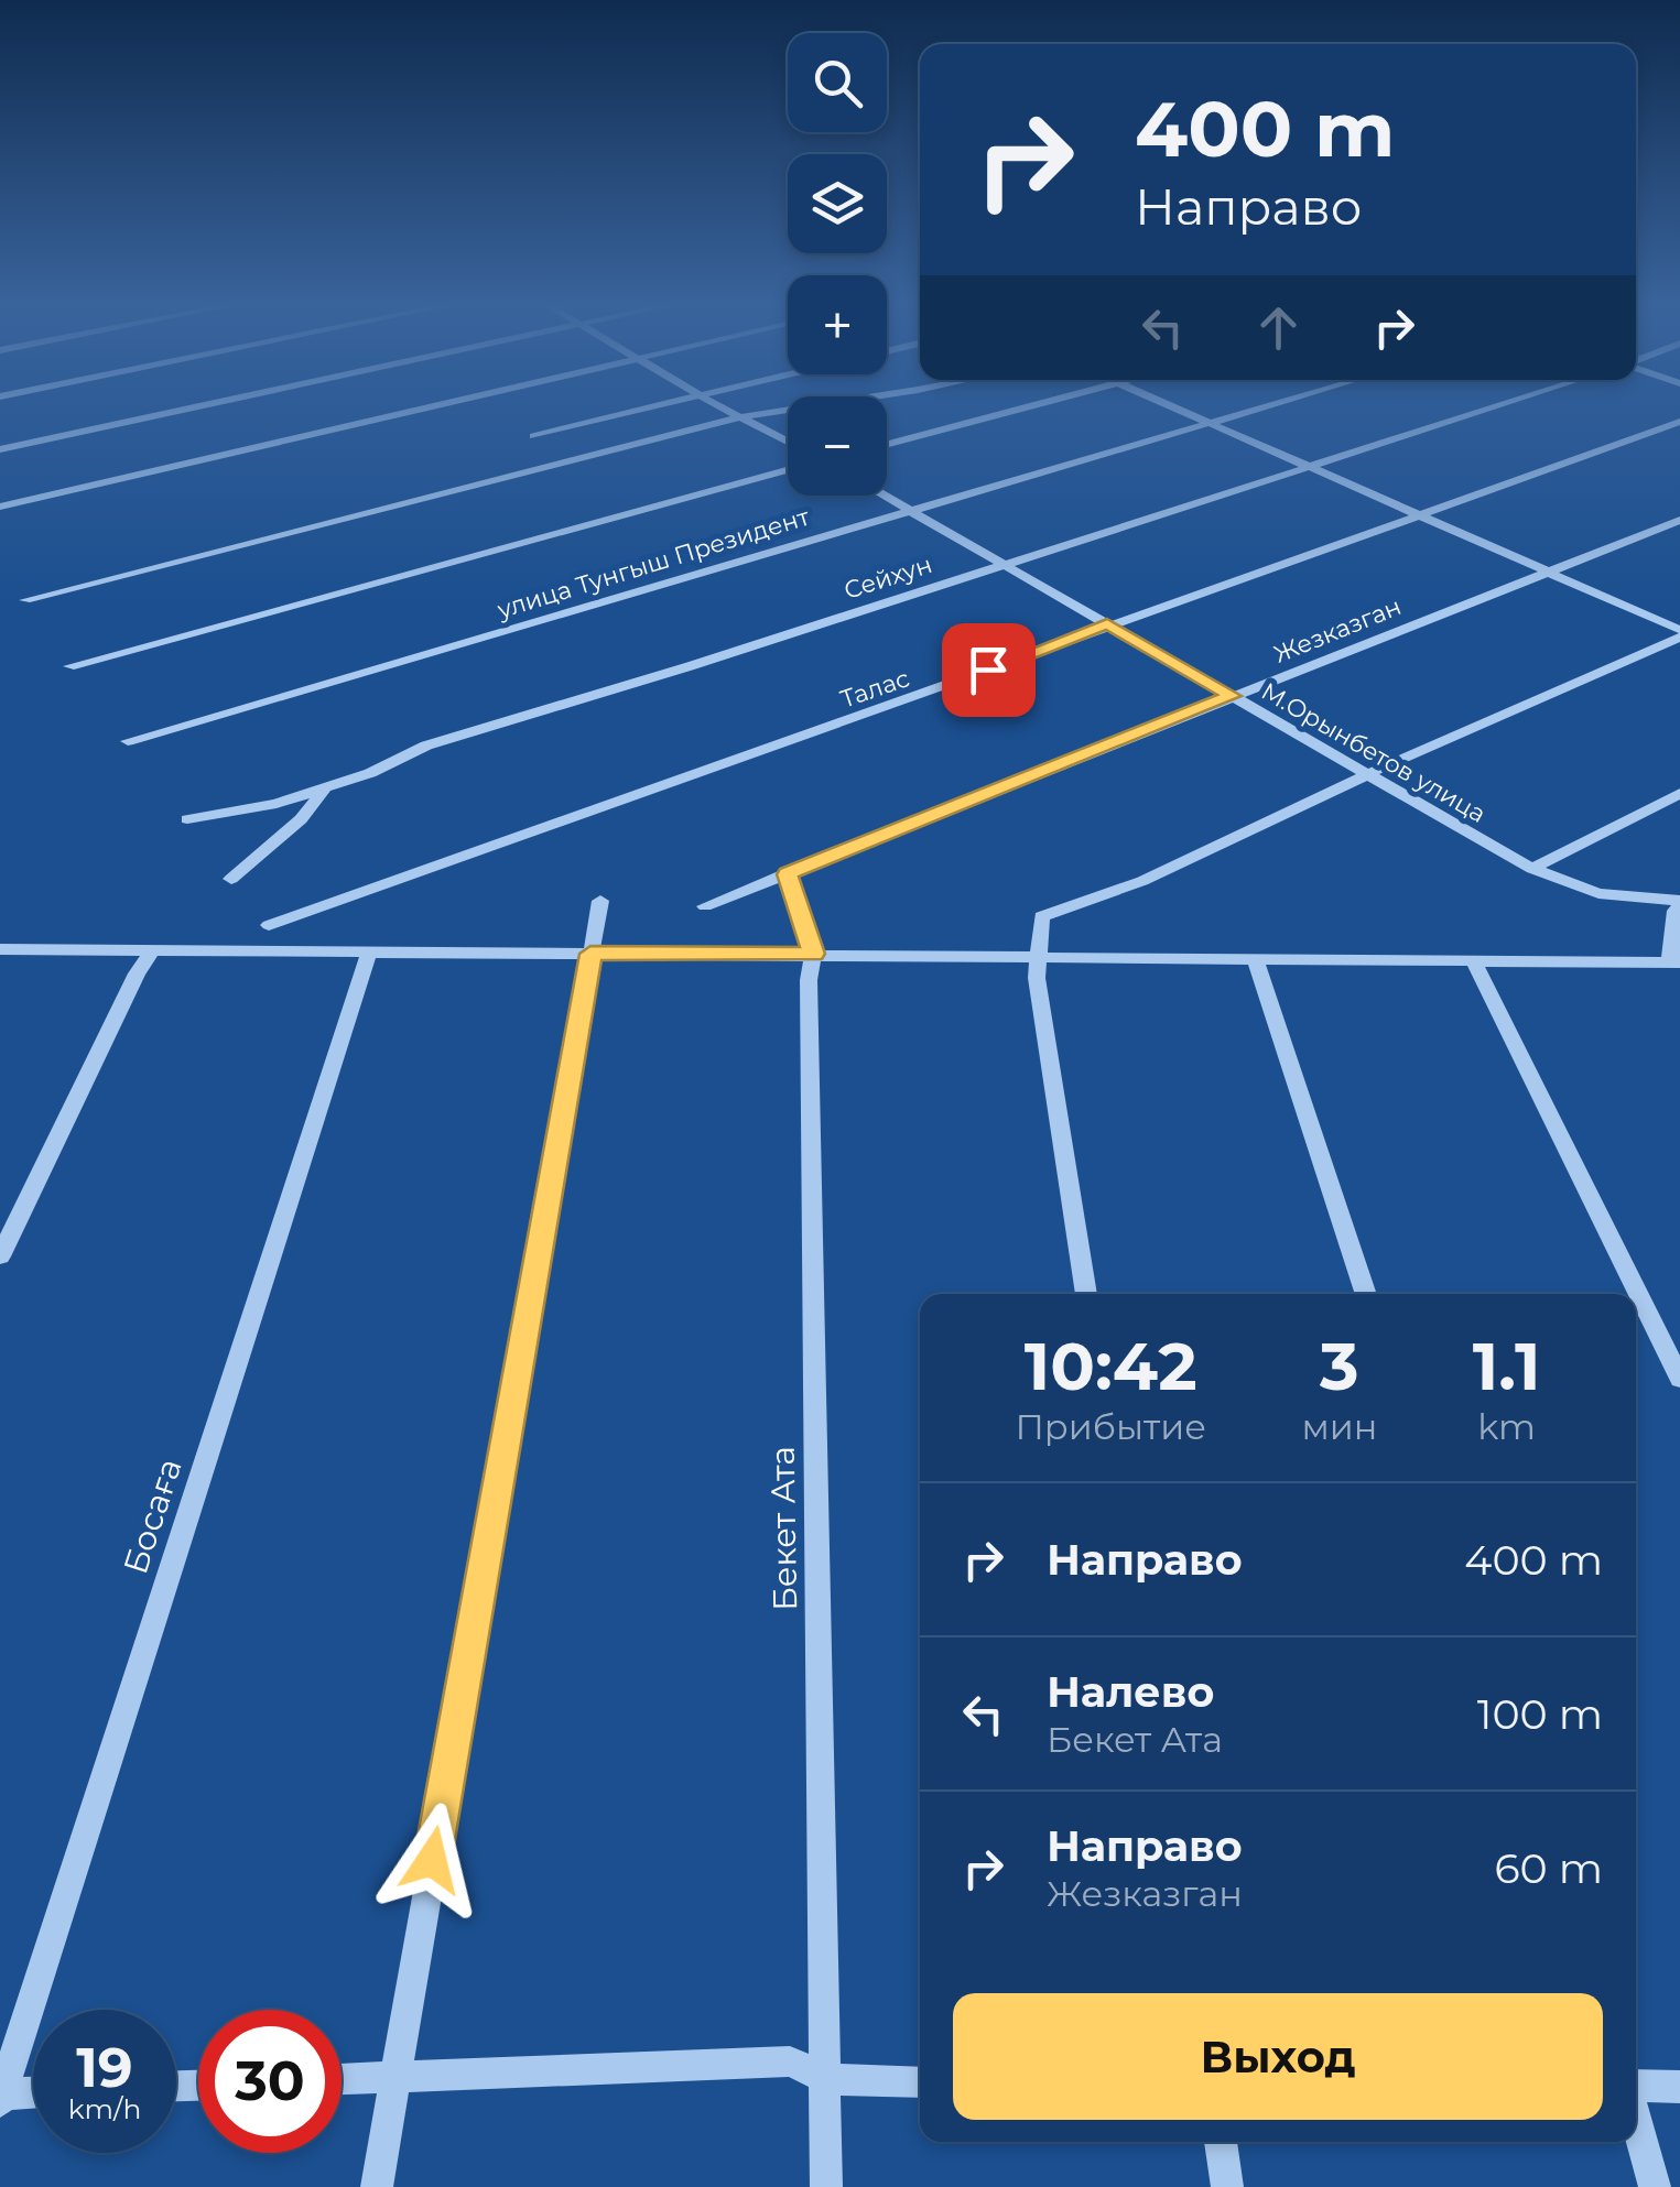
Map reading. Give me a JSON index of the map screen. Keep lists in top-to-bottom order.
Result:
{
  "streets": {
    "street": [
      "улица Тунгыш Президент",
      "Сейхун",
      "Жезказган",
      "Талас",
      "М.Орынбетов улица",
      "Босаға",
      "Бекет Ата"
    ]
  },
  "crossings": [
    ["улица Тунгыш Президент", "М.Орынбетов улица"],
    ["Сейхун", "М.Орынбетов улица"],
    ["Жезказган", "М.Орынбетов улица"],
    ["Жезказган", "Бекет Ата"],
    ["Талас", "М.Орынбетов улица"]
  ],
  "page": {
    "map_buttons": ["+", "−"],
    "turn": ["400 m", "Направо"],
    "eta": [
      "10:42",
      "Прибытие",
      "3",
      "мин",
      "1.1",
      "km"
    ],
    "list": [
      {
        "name": "Направо",
        "value": "400 m"
      },
      {
        "name": "Налево",
        "note": "Бекет Ата",
        "value": "100 m"
      },
      {
        "name": "Направо",
        "note": "Жезказган",
        "value": "60 m"
      }
    ],
    "buttons": "Выход",
    "speed": "19 km/h",
    "limit": "30"
  }
}
